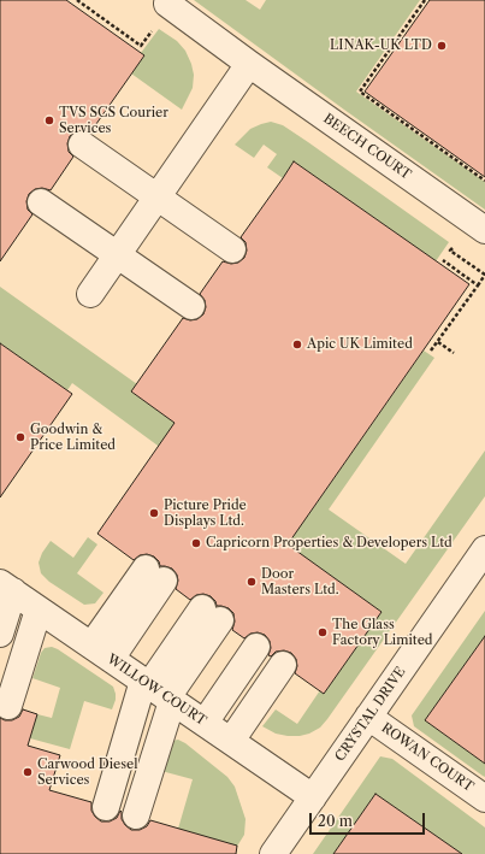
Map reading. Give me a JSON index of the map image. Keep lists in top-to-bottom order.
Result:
{
  "streets": {
    "street": [
      "BEECH COURT",
      "WILLOW COURT",
      "CRYSTAL DRIVE",
      "ROWAN COURT"
    ]
  },
  "crossings": [
    ["WILLOW COURT", "CRYSTAL DRIVE"],
    ["CRYSTAL DRIVE", "ROWAN COURT"]
  ],
  "places": [
    "LINAK-UK LTD",
    "TVS SCS Courier Services",
    "Apic UK Limited",
    "Goodwin & Price Limited",
    "Picture Pride Displays Ltd.",
    "Capricorn Properties & Developers Ltd",
    "Door Masters Ltd.",
    "The Glass Factory Limited",
    "Carwood Diesel Services"
  ],
  "scale_bar": "20 m"
}
